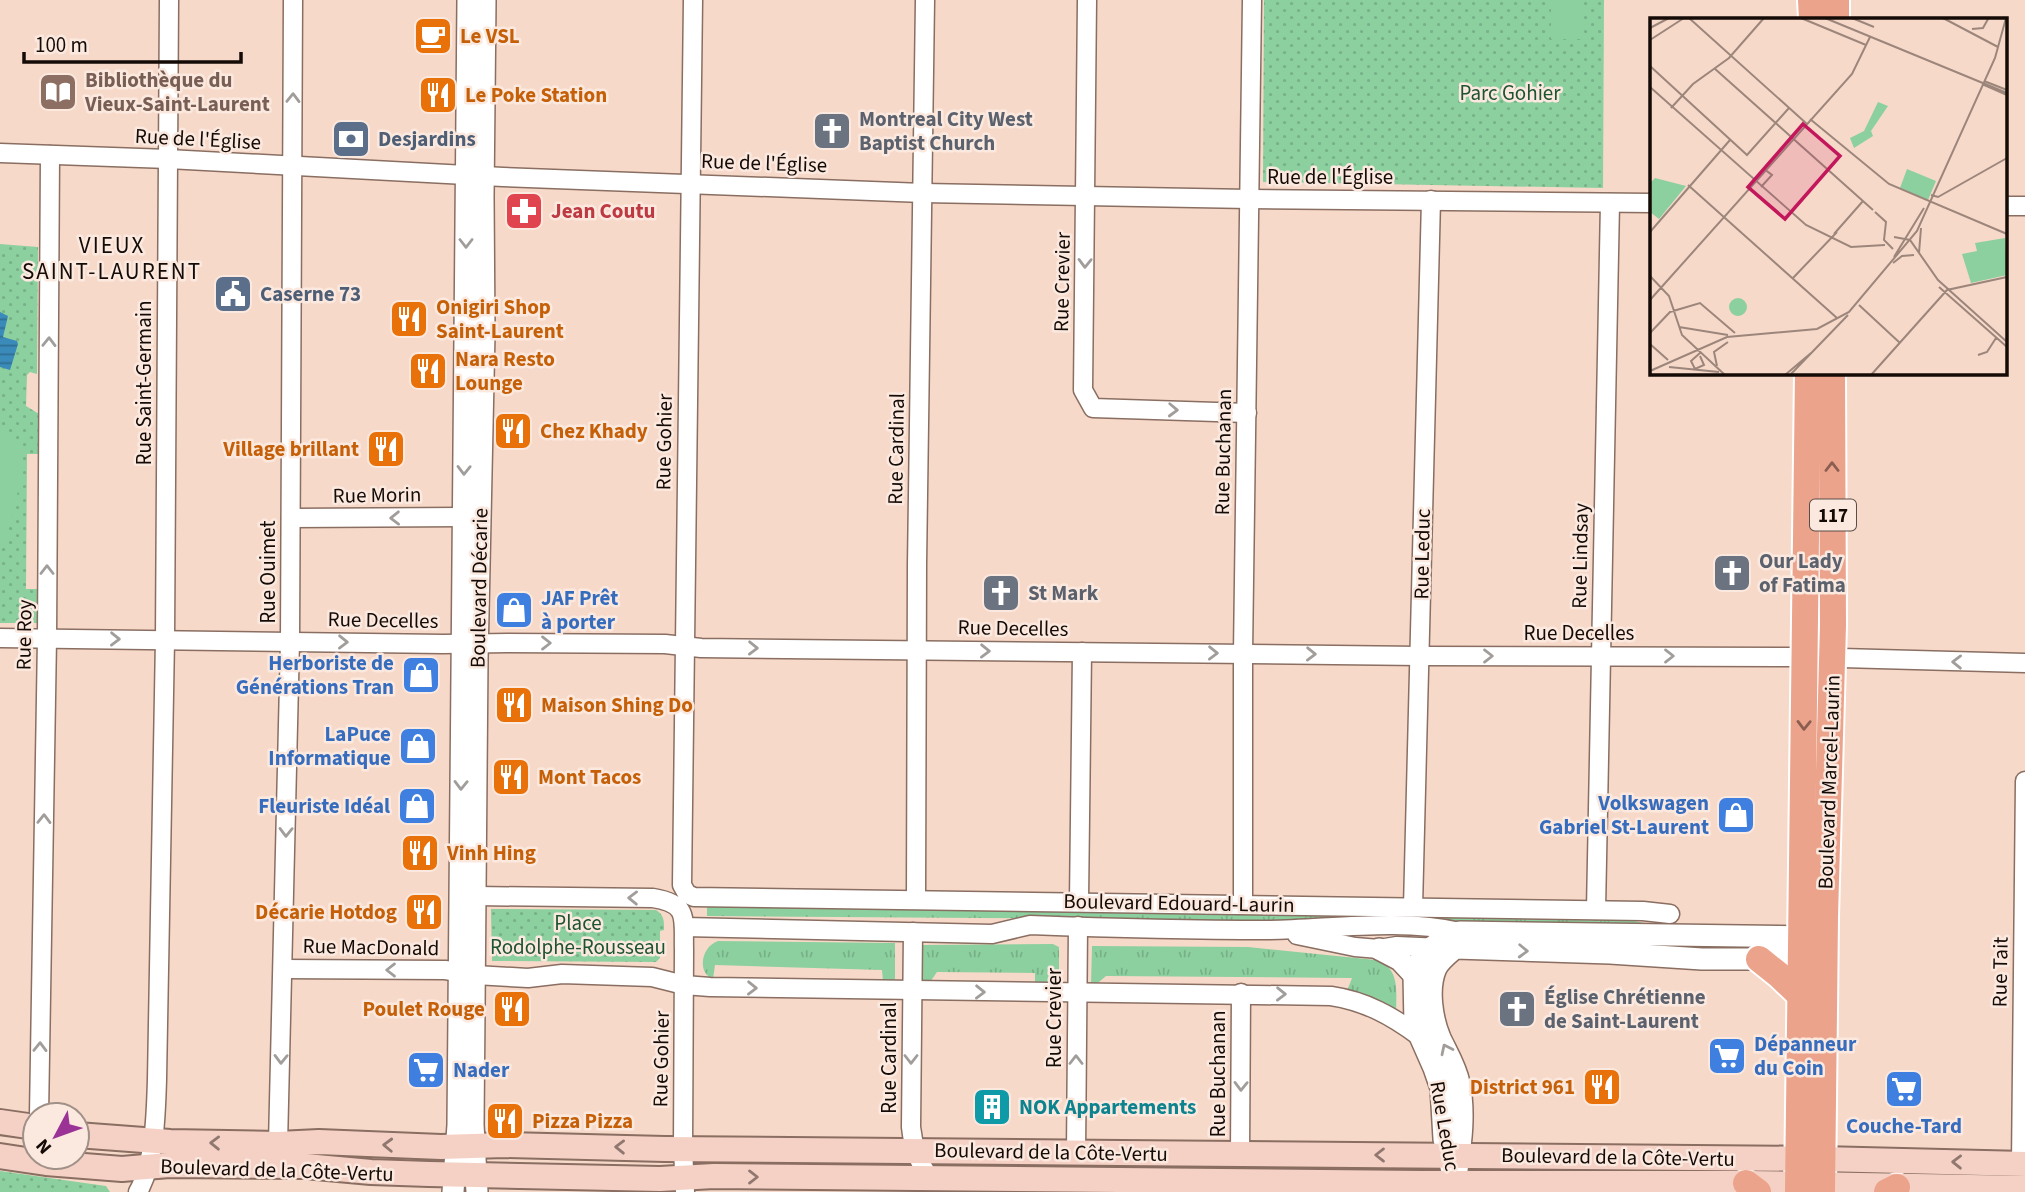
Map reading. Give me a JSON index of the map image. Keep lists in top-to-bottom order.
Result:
{
  "streets": {
    "main road": ["117", "Boulevard Marcel-Laurin", "Boulevard de la Côte-Vertu"],
    "street": [
      "Rue de l'Église",
      "Rue Crevier",
      "Rue Saint-Germain",
      "Rue Gohier",
      "Rue Cardinal",
      "Rue Buchanan",
      "Rue Morin",
      "Rue Leduc",
      "Rue Lindsay",
      "Rue Ouimet",
      "Boulevard Décarie",
      "Rue Decelles",
      "Rue Roy",
      "Boulevard Edouard-Laurin",
      "Rue MacDonald",
      "Rue Tait"
    ]
  },
  "crossings": [
    ["Rue de l'Église", "Rue Crevier"],
    ["Rue de l'Église", "Rue Saint-Germain"],
    ["Rue de l'Église", "Rue Gohier"],
    ["Rue de l'Église", "Rue Cardinal"],
    ["Rue de l'Église", "Rue Buchanan"],
    ["Rue de l'Église", "Rue Leduc"],
    ["Rue de l'Église", "Rue Lindsay"],
    ["Rue de l'Église", "Rue Ouimet"],
    ["Rue de l'Église", "Boulevard Décarie"],
    ["Rue de l'Église", "Rue Roy"],
    ["Rue Crevier", "Rue Buchanan"],
    ["Rue Crevier", "Boulevard Edouard-Laurin"],
    ["Rue Crevier", "Boulevard de la Côte-Vertu"],
    ["Rue Saint-Germain", "Rue Decelles"],
    ["Rue Saint-Germain", "Boulevard de la Côte-Vertu"],
    ["Rue Gohier", "Rue Decelles"],
    ["Rue Gohier", "Boulevard Edouard-Laurin"],
    ["Rue Gohier", "Boulevard de la Côte-Vertu"],
    ["Rue Cardinal", "Rue Decelles"],
    ["Rue Cardinal", "Boulevard Edouard-Laurin"],
    ["Rue Cardinal", "Boulevard de la Côte-Vertu"],
    ["Rue Buchanan", "Rue Decelles"],
    ["Rue Buchanan", "Boulevard Edouard-Laurin"],
    ["Rue Buchanan", "Boulevard de la Côte-Vertu"],
    ["Rue Morin", "Rue Ouimet"],
    ["Rue Morin", "Boulevard Décarie"],
    ["Rue Leduc", "Rue Decelles"],
    ["Rue Leduc", "Boulevard Edouard-Laurin"],
    ["Rue Leduc", "Boulevard de la Côte-Vertu"],
    ["Rue Lindsay", "Rue Decelles"],
    ["Rue Lindsay", "Boulevard Edouard-Laurin"],
    ["Rue Ouimet", "Rue Decelles"],
    ["Rue Ouimet", "Rue MacDonald"],
    ["Rue Ouimet", "Boulevard de la Côte-Vertu"],
    ["Boulevard Décarie", "Rue Decelles"],
    ["Boulevard Décarie", "Rue MacDonald"],
    ["Boulevard Décarie", "Boulevard de la Côte-Vertu"],
    ["Rue Decelles", "Rue Roy"],
    ["Rue Decelles", "Boulevard Marcel-Laurin"],
    ["Boulevard Marcel-Laurin", "Boulevard Edouard-Laurin"],
    ["Boulevard Marcel-Laurin", "Boulevard de la Côte-Vertu"],
    ["Rue Tait", "Boulevard de la Côte-Vertu"]
  ],
  "one_way": ["Rue Morin", "Rue Roy", "Rue MacDonald"],
  "districts": ["VIEUX SAINT-LAURENT"],
  "parks": ["Parc Gohier", "Place Rodolphe-Rousseau"],
  "places": {
    "cafe": ["Le VSL"],
    "library": ["Bibliothèque du Vieux-Saint-Laurent"],
    "restaurant": [
      "Le Poke Station",
      "Onigiri Shop Saint-Laurent",
      "Nara Resto Lounge",
      "Chez Khady",
      "Village brillant",
      "Maison Shing Do",
      "Mont Tacos",
      "Vinh Hing",
      "Décarie Hotdog",
      "Poulet Rouge",
      "District 961",
      "Pizza Pizza"
    ],
    "church": [
      "Montreal City West Baptist Church",
      "Our Lady of Fatima",
      "St Mark",
      "Église Chrétienne de Saint-Laurent"
    ],
    "bank": ["Desjardins"],
    "pharmacy": ["Jean Coutu"],
    "public building": ["Caserne 73"],
    "shop": [
      "JAF Prêt à porter",
      "Herboriste de Générations Tran",
      "LaPuce Informatique",
      "Fleuriste Idéal",
      "Volkswagen Gabriel St-Laurent"
    ],
    "supermarket": ["Dépanneur du Coin", "Nader", "Couche-Tard"],
    "building": ["NOK Appartements"]
  },
  "scale_bar": "100 m",
  "north": "bottom left"
}
